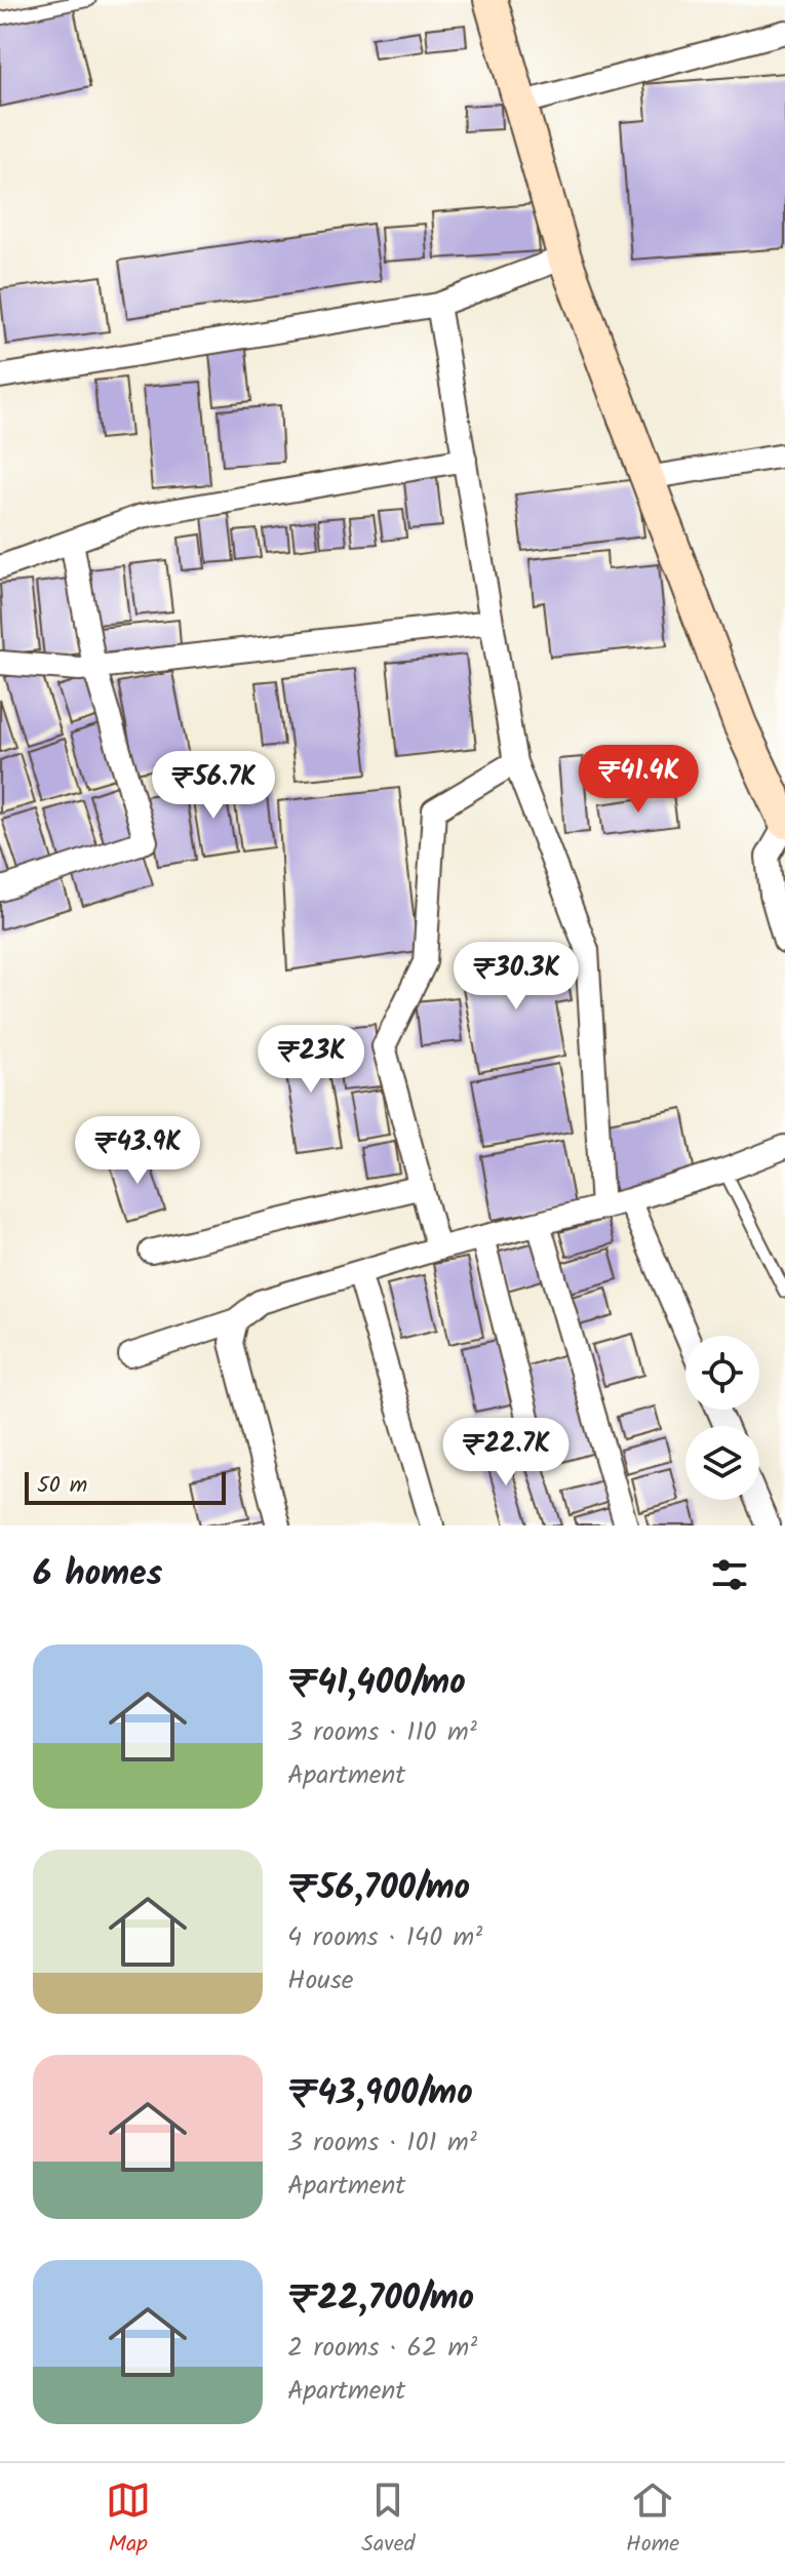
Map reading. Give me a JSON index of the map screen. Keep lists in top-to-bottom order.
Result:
{
  "scale_bar": "50 m",
  "page": {
    "price": [
      "₹41.4K",
      "₹56.7K",
      "₹30.3K",
      "₹23K",
      "₹43.9K",
      "₹22.7K"
    ],
    "scale": "50 m",
    "heading": "6 homes",
    "list": [
      {
        "name": "₹41,400/mo",
        "note": "3 rooms · 110 m² · Apartment"
      },
      {
        "name": "₹56,700/mo",
        "note": "4 rooms · 140 m² · House"
      },
      {
        "name": "₹43,900/mo",
        "note": "3 rooms · 101 m² · Apartment"
      },
      {
        "name": "₹22,700/mo",
        "note": "2 rooms · 62 m² · Apartment"
      }
    ],
    "tabs": ["Map", "Saved", "Home"]
  }
}
